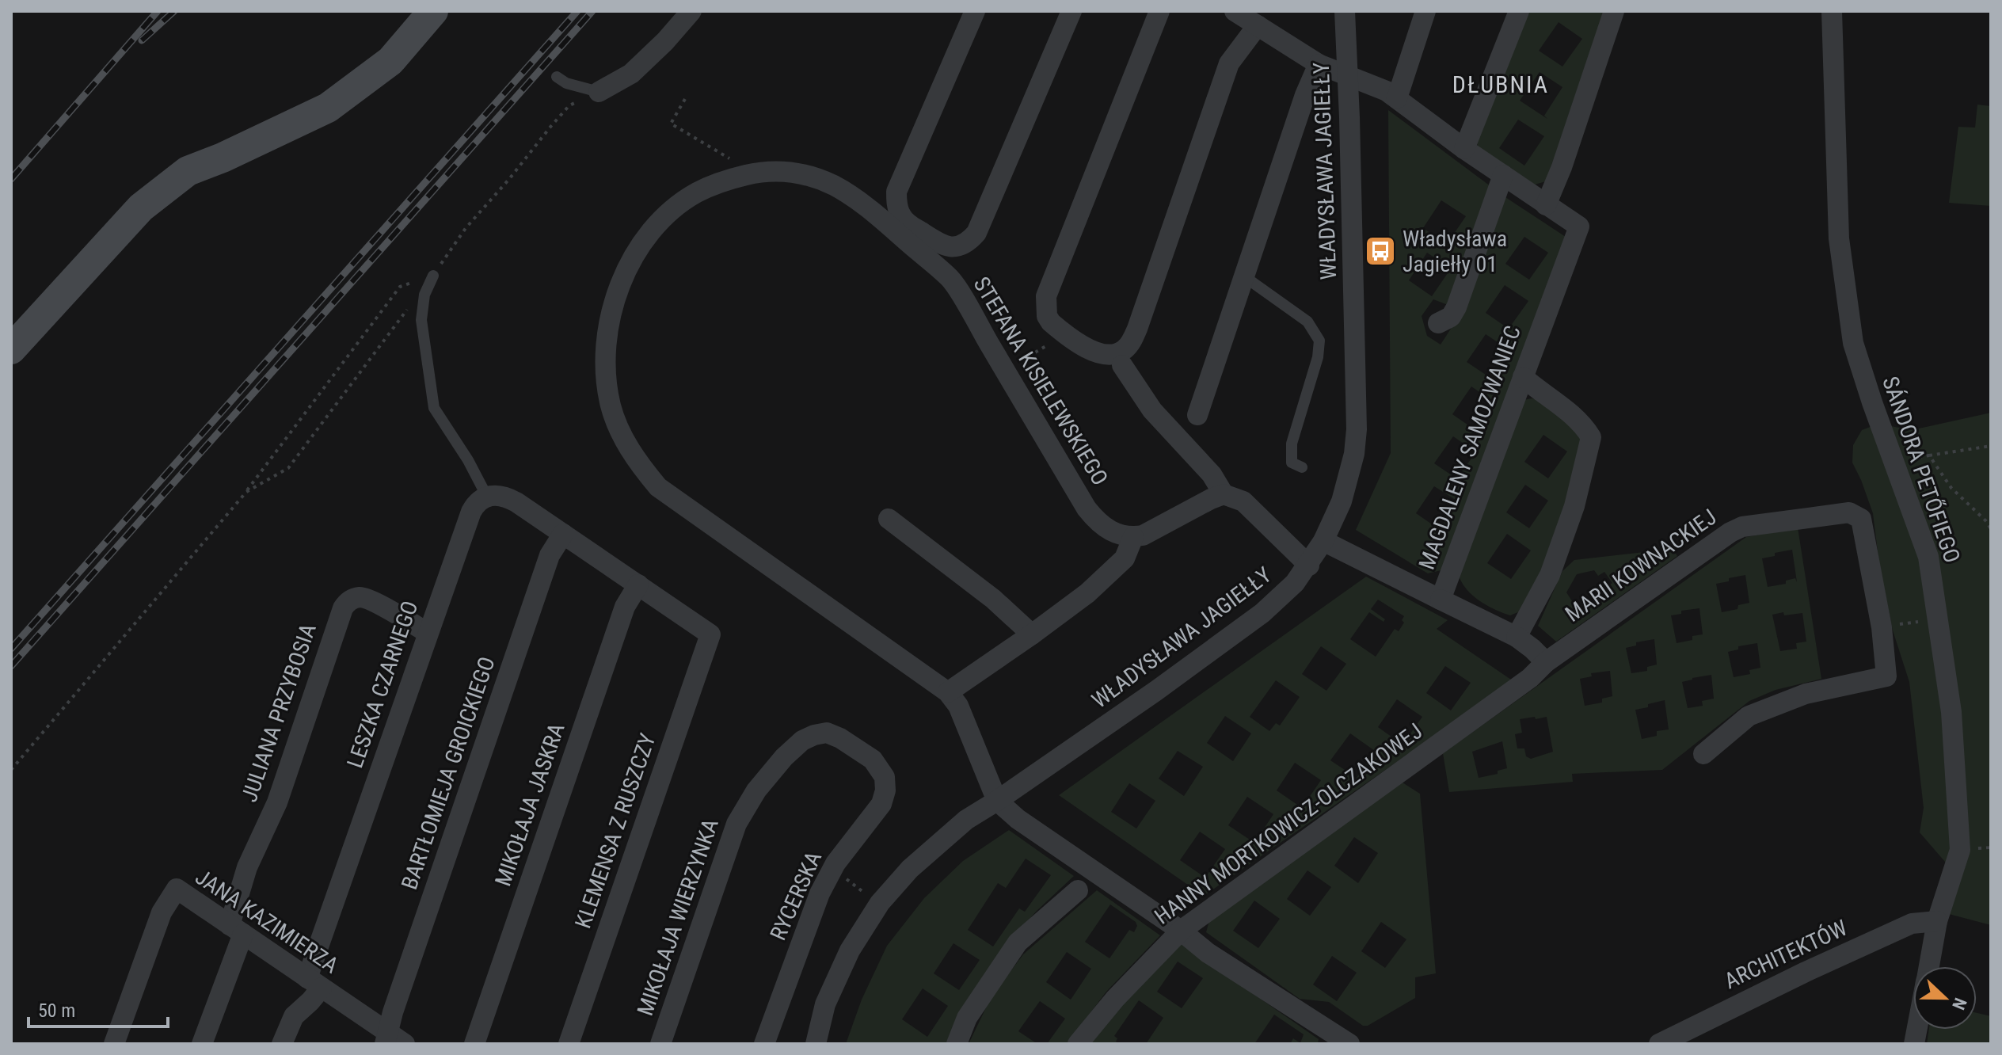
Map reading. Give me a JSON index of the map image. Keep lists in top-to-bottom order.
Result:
{
  "streets": {
    "street": [
      "WŁADYSŁAWA JAGIEŁŁY",
      "STEFANA KISIELEWSKIEGO",
      "MAGDALENY SAMOZWANIEC",
      "SÁNDORA PETŐFIEGO",
      "MARII KOWNACKIEJ",
      "LESZKA CZARNEGO",
      "JULIANA PRZYBOSIA",
      "BARTŁOMIEJA GROICKIEGO",
      "MIKOŁAJA JASKRA",
      "HANNY MORTKOWICZ-OLCZAKOWEJ",
      "KLEMENSA Z RUSZCZY",
      "RYCERSKA",
      "MIKOŁAJA WIERZYNKA",
      "JANA KAZIMIERZA",
      "ARCHITEKTÓW"
    ]
  },
  "crossings": [
    ["WŁADYSŁAWA JAGIEŁŁY", "STEFANA KISIELEWSKIEGO"],
    ["WŁADYSŁAWA JAGIEŁŁY", "MAGDALENY SAMOZWANIEC"],
    ["SÁNDORA PETŐFIEGO", "ARCHITEKTÓW"],
    ["MARII KOWNACKIEJ", "HANNY MORTKOWICZ-OLCZAKOWEJ"],
    ["LESZKA CZARNEGO", "JULIANA PRZYBOSIA"],
    ["LESZKA CZARNEGO", "JANA KAZIMIERZA"],
    ["JULIANA PRZYBOSIA", "JANA KAZIMIERZA"],
    ["BARTŁOMIEJA GROICKIEGO", "JANA KAZIMIERZA"],
    ["MIKOŁAJA JASKRA", "KLEMENSA Z RUSZCZY"],
    ["RYCERSKA", "MIKOŁAJA WIERZYNKA"]
  ],
  "districts": ["DŁUBNIA"],
  "places": {
    "bus stop": ["Władysława Jagiełły 01"]
  },
  "scale_bar": "50 m",
  "north": "right"
}
